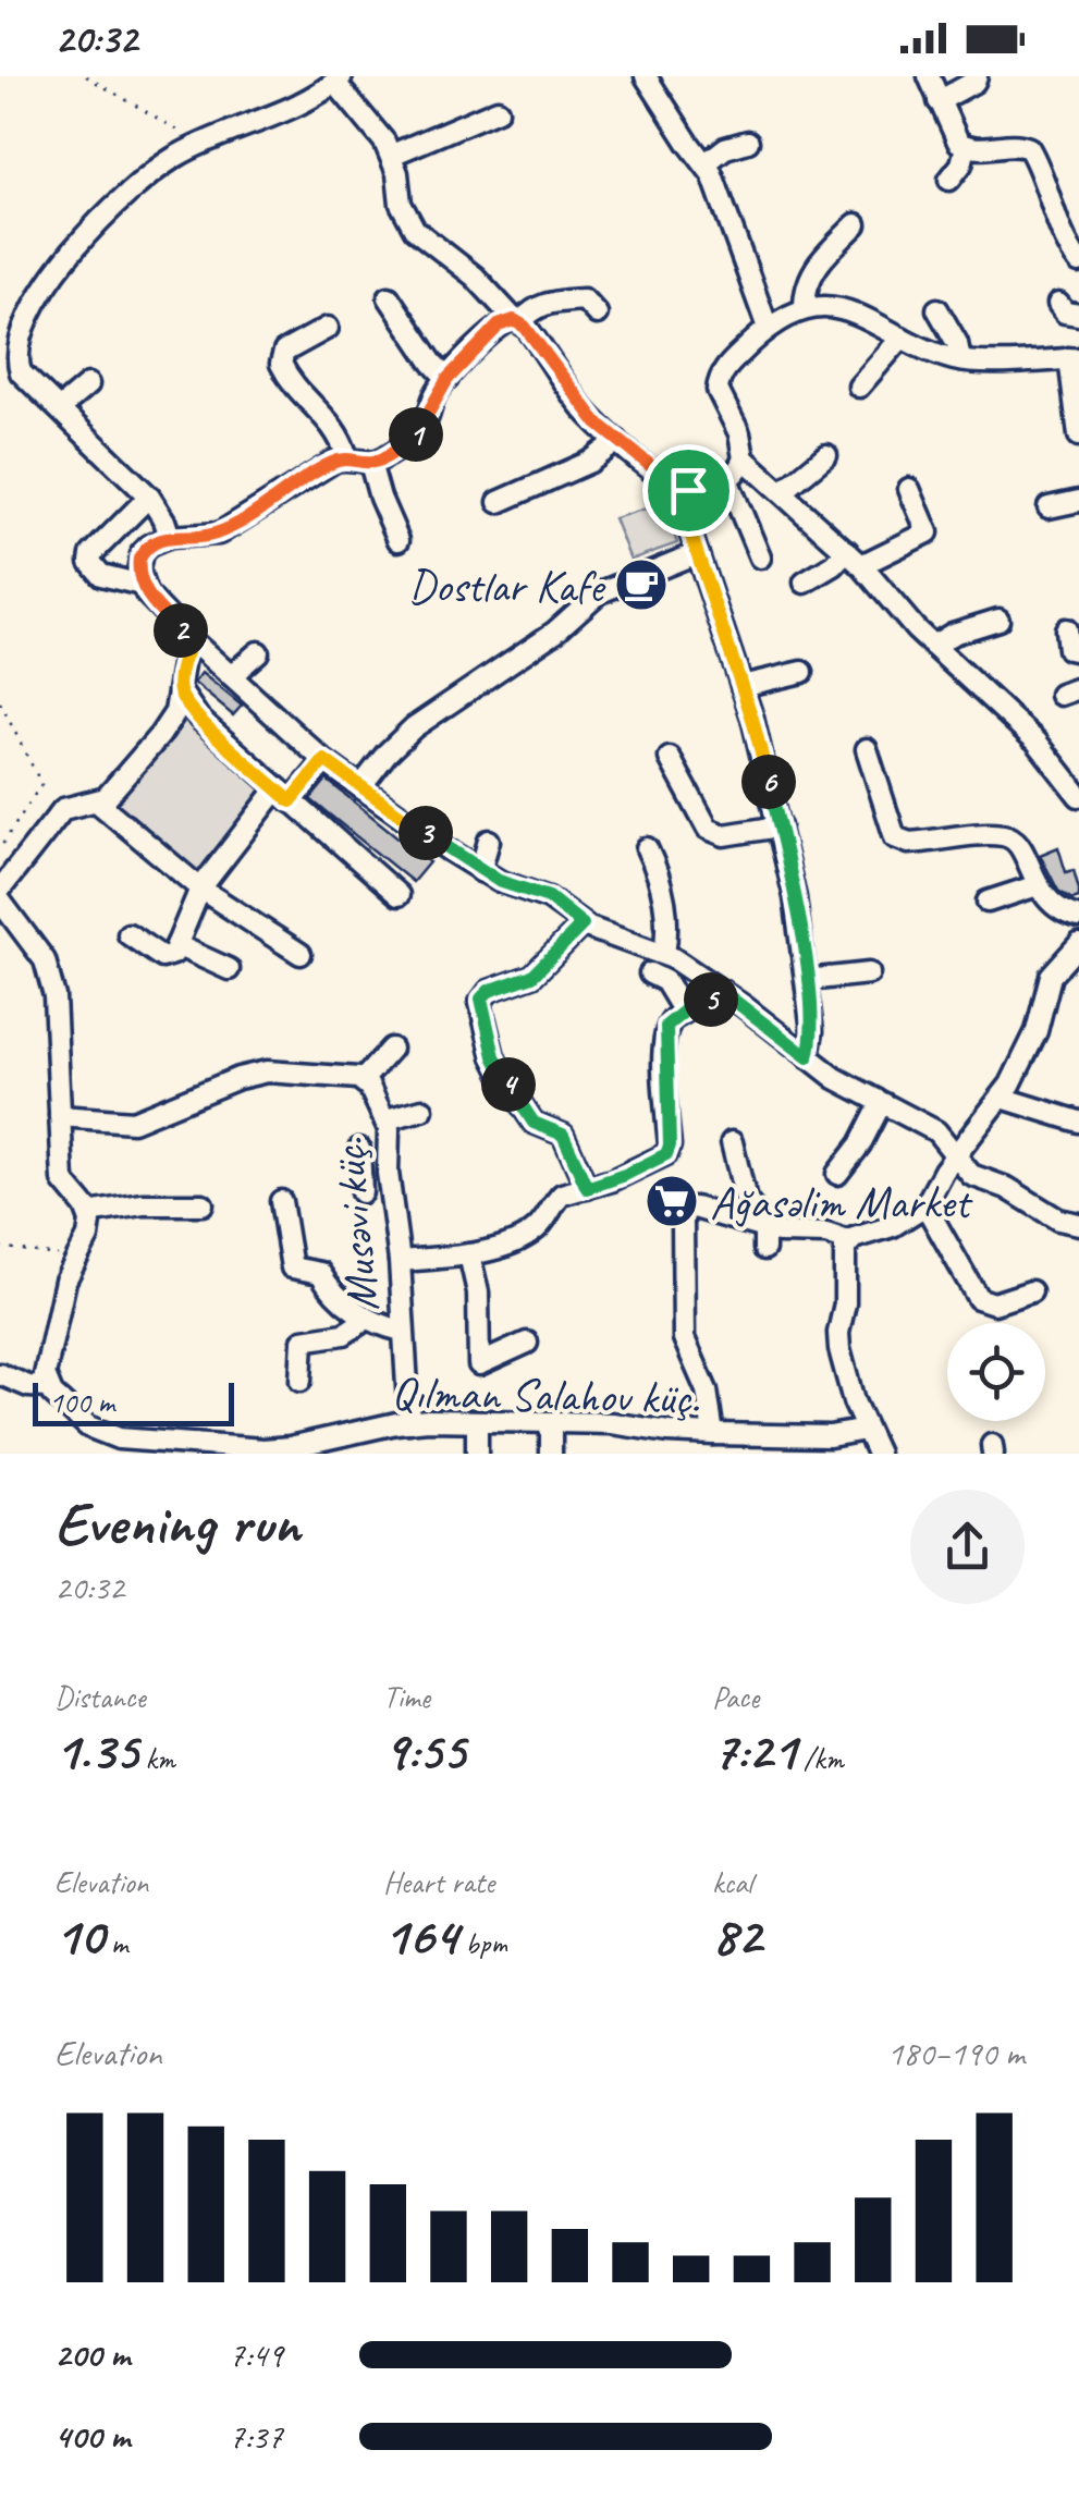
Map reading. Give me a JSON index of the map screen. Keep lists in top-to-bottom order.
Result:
{
  "streets": {
    "street": ["Musəvi küç.", "Qılman Salahov küç."]
  },
  "crossings": [
    ["Musəvi küç.", "Qılman Salahov küç."]
  ],
  "places": {
    "cafe": ["Dostlar Kafe"],
    "supermarket": ["Ağasəlim Market"]
  },
  "scale_bar": "100 m",
  "page": {
    "status": "20:32",
    "pins": [
      "1",
      "2",
      "6",
      "3",
      "5",
      "4"
    ],
    "scale": "100 m",
    "heading": ["Evening run", "20:32"],
    "stats": [
      ["Distance", "1.35 km"],
      ["Time", "9:55"],
      ["Pace", "7:21 /km"],
      ["Elevation", "10 m"],
      ["Heart rate", "164 bpm"],
      ["kcal", "82"]
    ],
    "chart": ["Elevation", "180–190 m"],
    "list": [
      {
        "name": "200 m",
        "note": "7:49"
      },
      {
        "name": "400 m",
        "note": "7:37"
      }
    ]
  }
}
